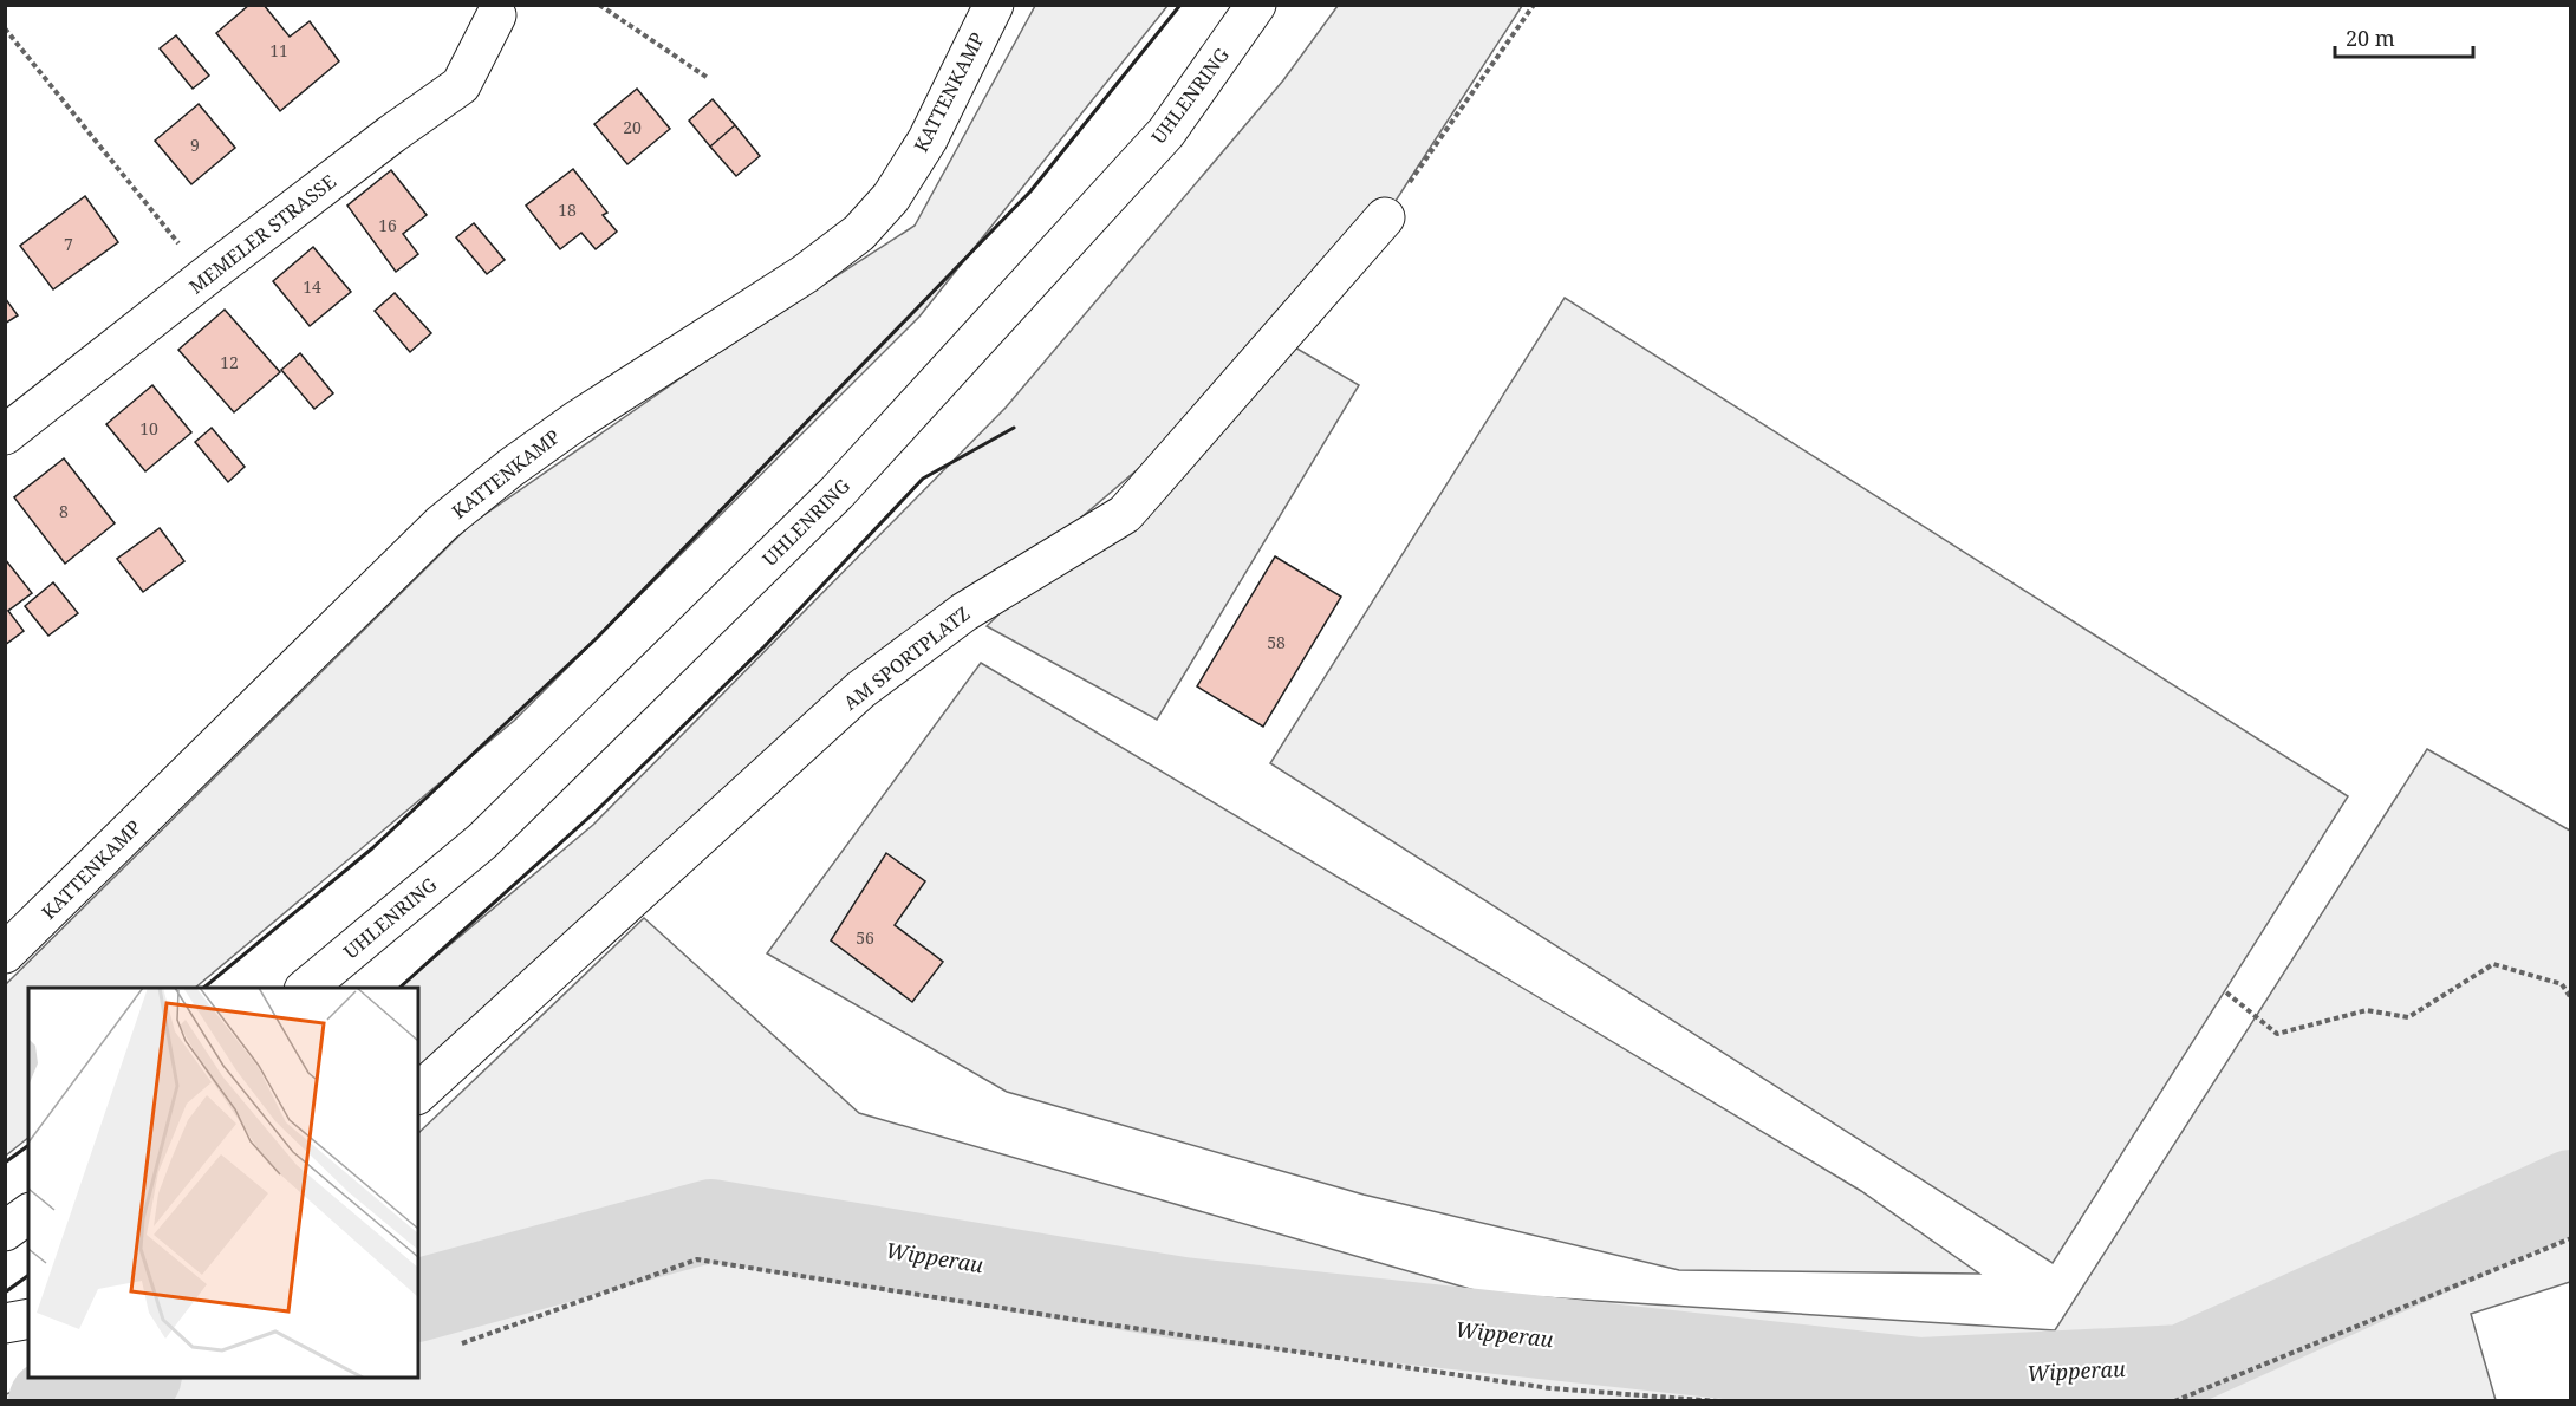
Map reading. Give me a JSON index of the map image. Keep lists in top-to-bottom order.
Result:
{
  "streets": {
    "main road": [
      "KATTENKAMP",
      "UHLENRING",
      "MEMELER STRASSE",
      "AM SPORTPLATZ"
    ]
  },
  "water": ["Wipperau"],
  "house_numbers": [
    "11",
    "20",
    "9",
    "18",
    "16",
    "7",
    "14",
    "12",
    "10",
    "8",
    "58",
    "56"
  ],
  "scale_bar": "20 m"
}
